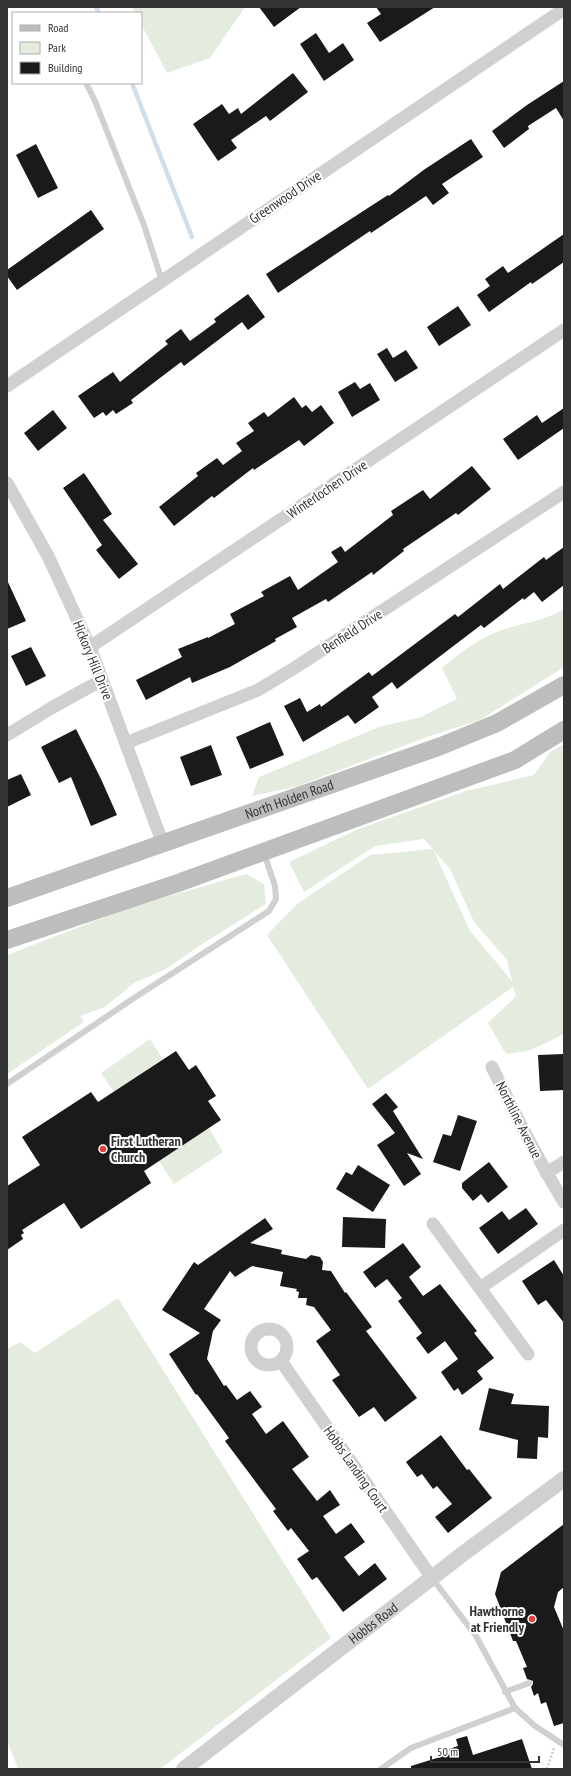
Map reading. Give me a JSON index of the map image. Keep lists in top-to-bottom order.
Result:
{
  "streets": {
    "main road": ["North Holden Road"],
    "street": [
      "Greenwood Drive",
      "Winterlochen Drive",
      "Benfield Drive",
      "Hickory Hill Drive",
      "Northline Avenue",
      "Hobbs Landing Court",
      "Hobbs Road"
    ]
  },
  "crossings": [
    ["Winterlochen Drive", "Hickory Hill Drive"],
    ["Benfield Drive", "Hickory Hill Drive"],
    ["Hickory Hill Drive", "North Holden Road"],
    ["Hobbs Landing Court", "Hobbs Road"]
  ],
  "places": ["First Lutheran Church", "Hawthorne at Friendly"],
  "legend": ["Road", "Park", "Building"],
  "scale_bar": "50 m"
}
